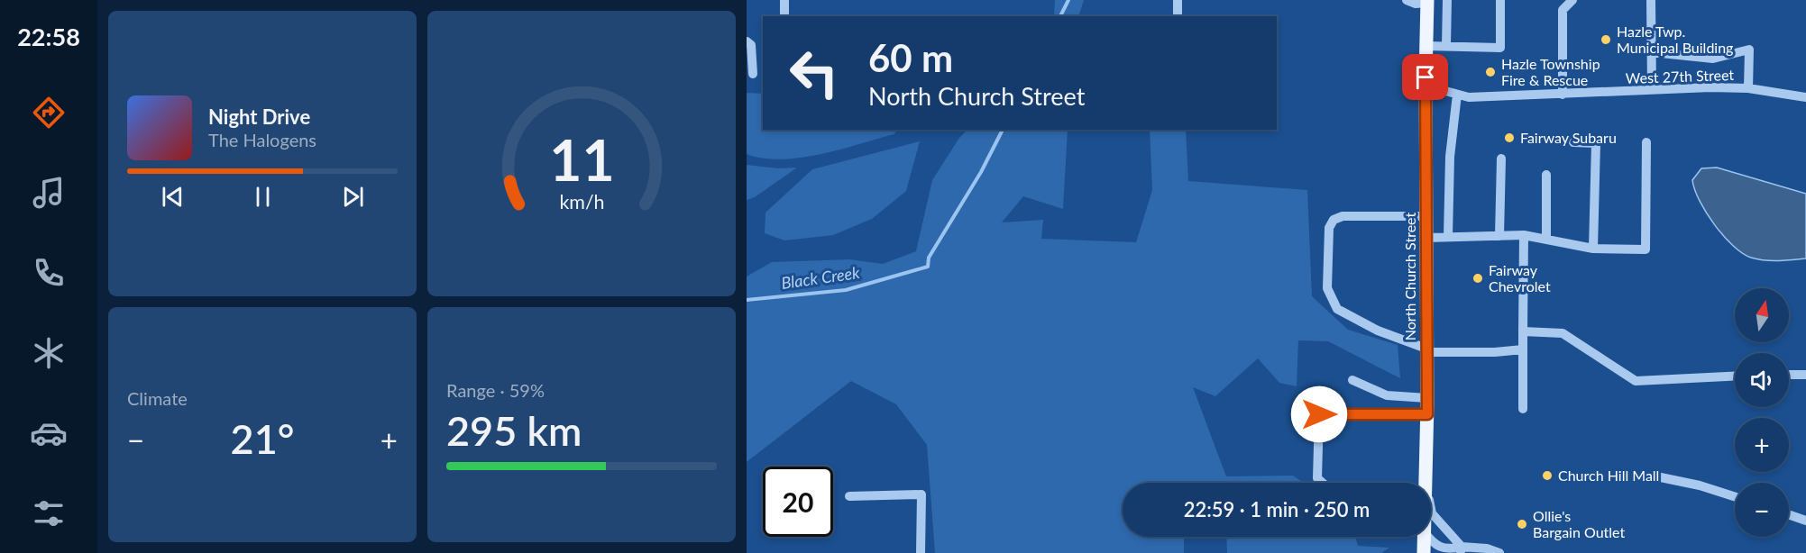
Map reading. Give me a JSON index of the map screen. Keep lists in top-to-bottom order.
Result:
{
  "streets": {
    "main road": ["North Church Street"],
    "street": ["West 27th Street"]
  },
  "crossings": [
    ["West 27th Street", "North Church Street"]
  ],
  "water": ["Black Creek"],
  "places": [
    "Hazle Twp. Municipal Building",
    "Hazle Township Fire & Rescue",
    "Fairway Subaru",
    "Fairway Chevrolet",
    "Church Hill Mall",
    "Ollie's Bargain Outlet"
  ],
  "north": "top",
  "page": {
    "tabs": "22:58",
    "turn": ["60 m", "North Church Street"],
    "song": ["Night Drive", "The Halogens"],
    "map_buttons": ["+", "−"],
    "tile": [
      "Climate",
      ["Range · 59%", "295 km"]
    ],
    "heat": ["−", "21°", "+"],
    "limit": "20",
    "trip": "22:59 · 1 min · 250 m",
    "gauge": ["11", "km/h"]
  }
}
